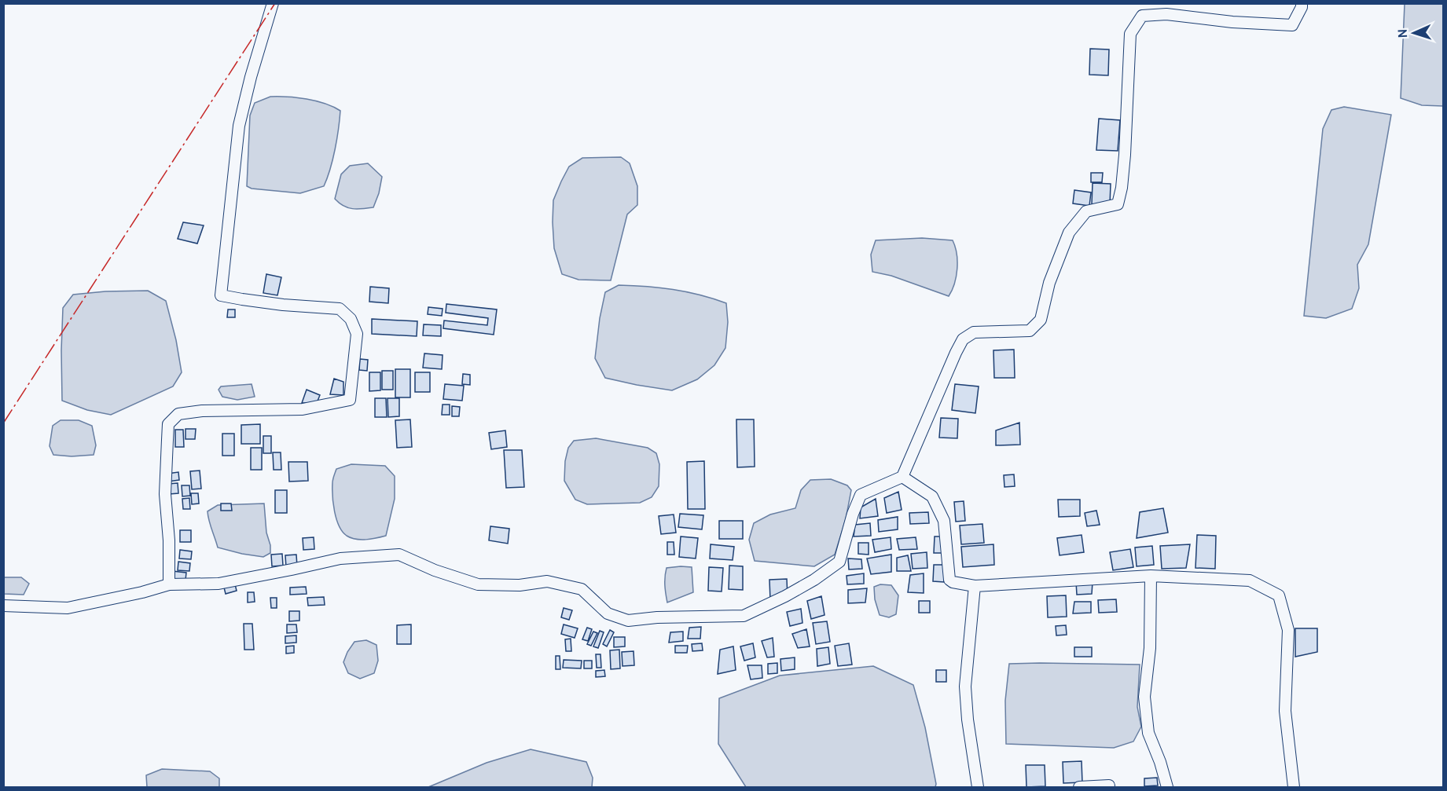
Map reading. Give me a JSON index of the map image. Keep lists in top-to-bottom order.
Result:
{
  "north": "left"
}
